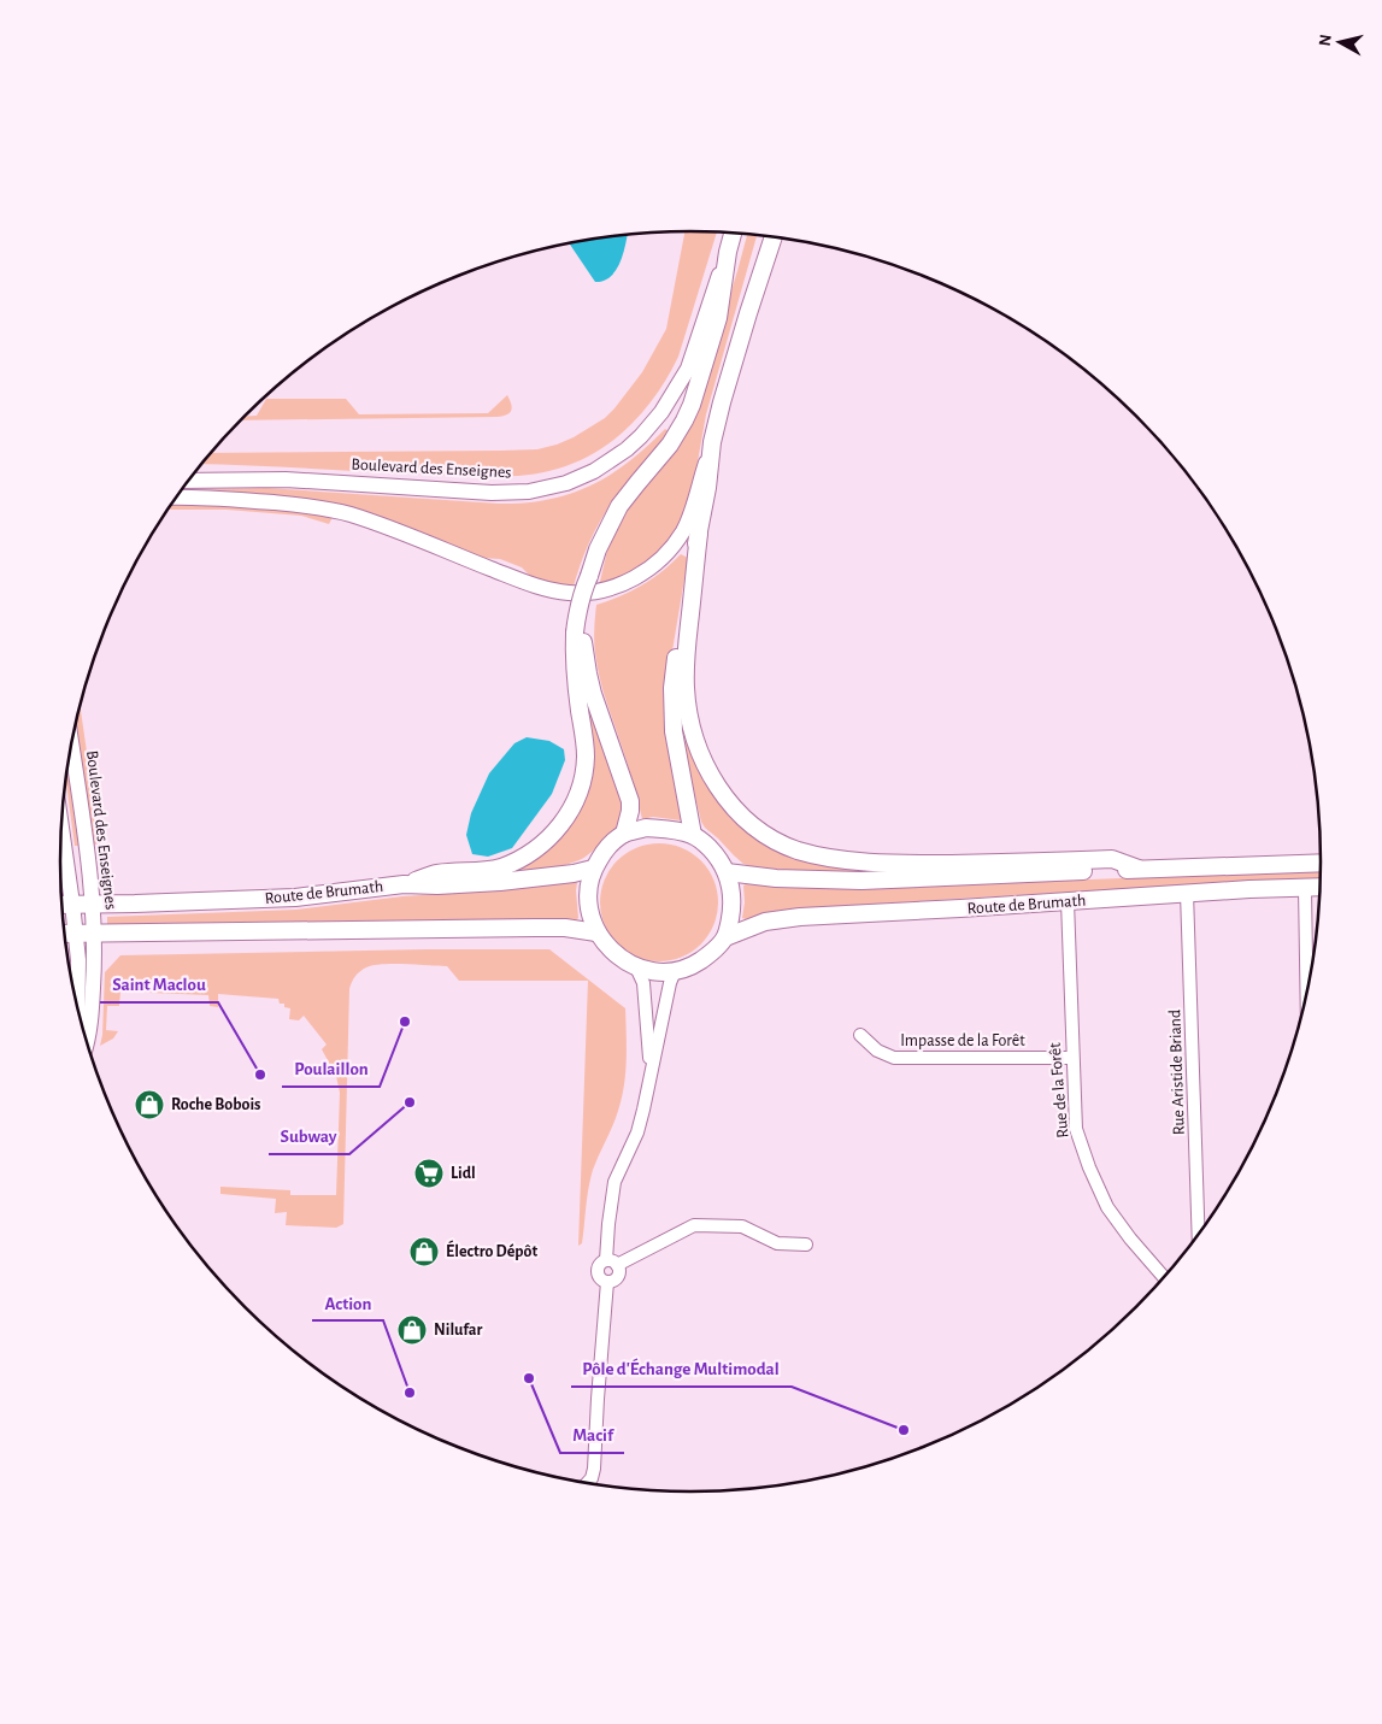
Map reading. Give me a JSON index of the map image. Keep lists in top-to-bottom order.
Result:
{
  "streets": {
    "main road": ["Route de Brumath"],
    "street": [
      "Boulevard des Enseignes",
      "Impasse de la Forêt",
      "Rue Aristide Briand",
      "Rue de la Forêt"
    ]
  },
  "crossings": [
    ["Boulevard des Enseignes", "Route de Brumath"],
    ["Route de Brumath", "Rue Aristide Briand"],
    ["Route de Brumath", "Rue de la Forêt"],
    ["Impasse de la Forêt", "Rue de la Forêt"]
  ],
  "places": {
    "other": [
      "Poulaillon",
      "Saint Maclou",
      "Subway",
      "Macif",
      "Action",
      "Pôle d'Échange Multimodal"
    ],
    "shop": ["Roche Bobois", "Électro Dépôt", "Nilufar"],
    "supermarket": ["Lidl"]
  },
  "north": "left"
}
